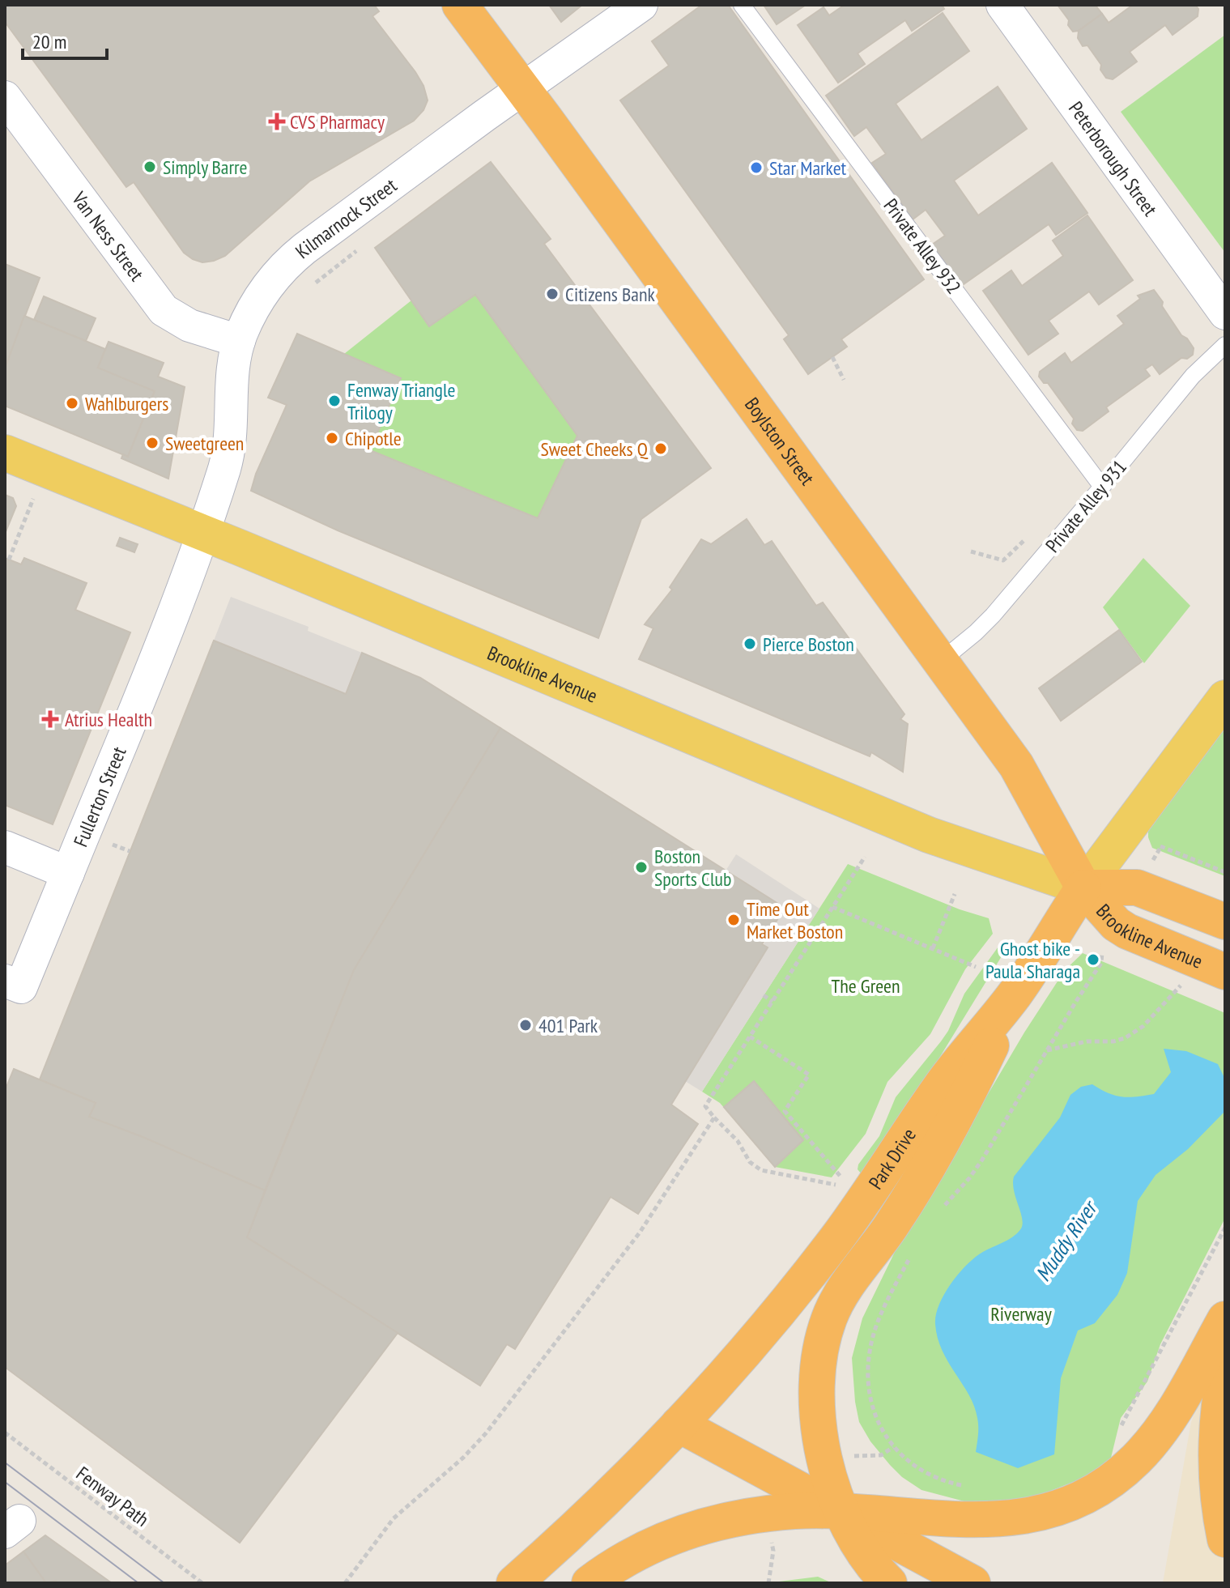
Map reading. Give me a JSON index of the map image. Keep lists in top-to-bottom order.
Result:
{
  "streets": {
    "highway": ["Boylston Street", "Brookline Avenue", "Park Drive"],
    "street": [
      "Peterborough Street",
      "Kilmarnock Street",
      "Van Ness Street",
      "Fullerton Street"
    ],
    "lane": ["Private Alley 932", "Private Alley 931"],
    "path": ["Fenway Path"]
  },
  "crossings": [
    ["Kilmarnock Street", "Van Ness Street"],
    ["Kilmarnock Street", "Boylston Street"],
    ["Kilmarnock Street", "Brookline Avenue"],
    ["Kilmarnock Street", "Fullerton Street"],
    ["Private Alley 932", "Private Alley 931"],
    ["Boylston Street", "Private Alley 931"],
    ["Boylston Street", "Brookline Avenue"],
    ["Boylston Street", "Park Drive"],
    ["Brookline Avenue", "Fullerton Street"],
    ["Brookline Avenue", "Park Drive"]
  ],
  "water": ["Muddy River"],
  "parks": ["The Green", "Riverway"],
  "places": {
    "health": ["CVS Pharmacy", "Atrius Health"],
    "other": [
      "Simply Barre",
      "Star Market",
      "Citizens Bank",
      "Fenway Triangle Trilogy",
      "Wahlburgers",
      "Chipotle",
      "Sweetgreen",
      "Sweet Cheeks Q",
      "Pierce Boston",
      "Boston Sports Club",
      "Time Out Market Boston",
      "Ghost bike - Paula Sharaga",
      "401 Park"
    ]
  },
  "scale_bar": "20 m"
}
